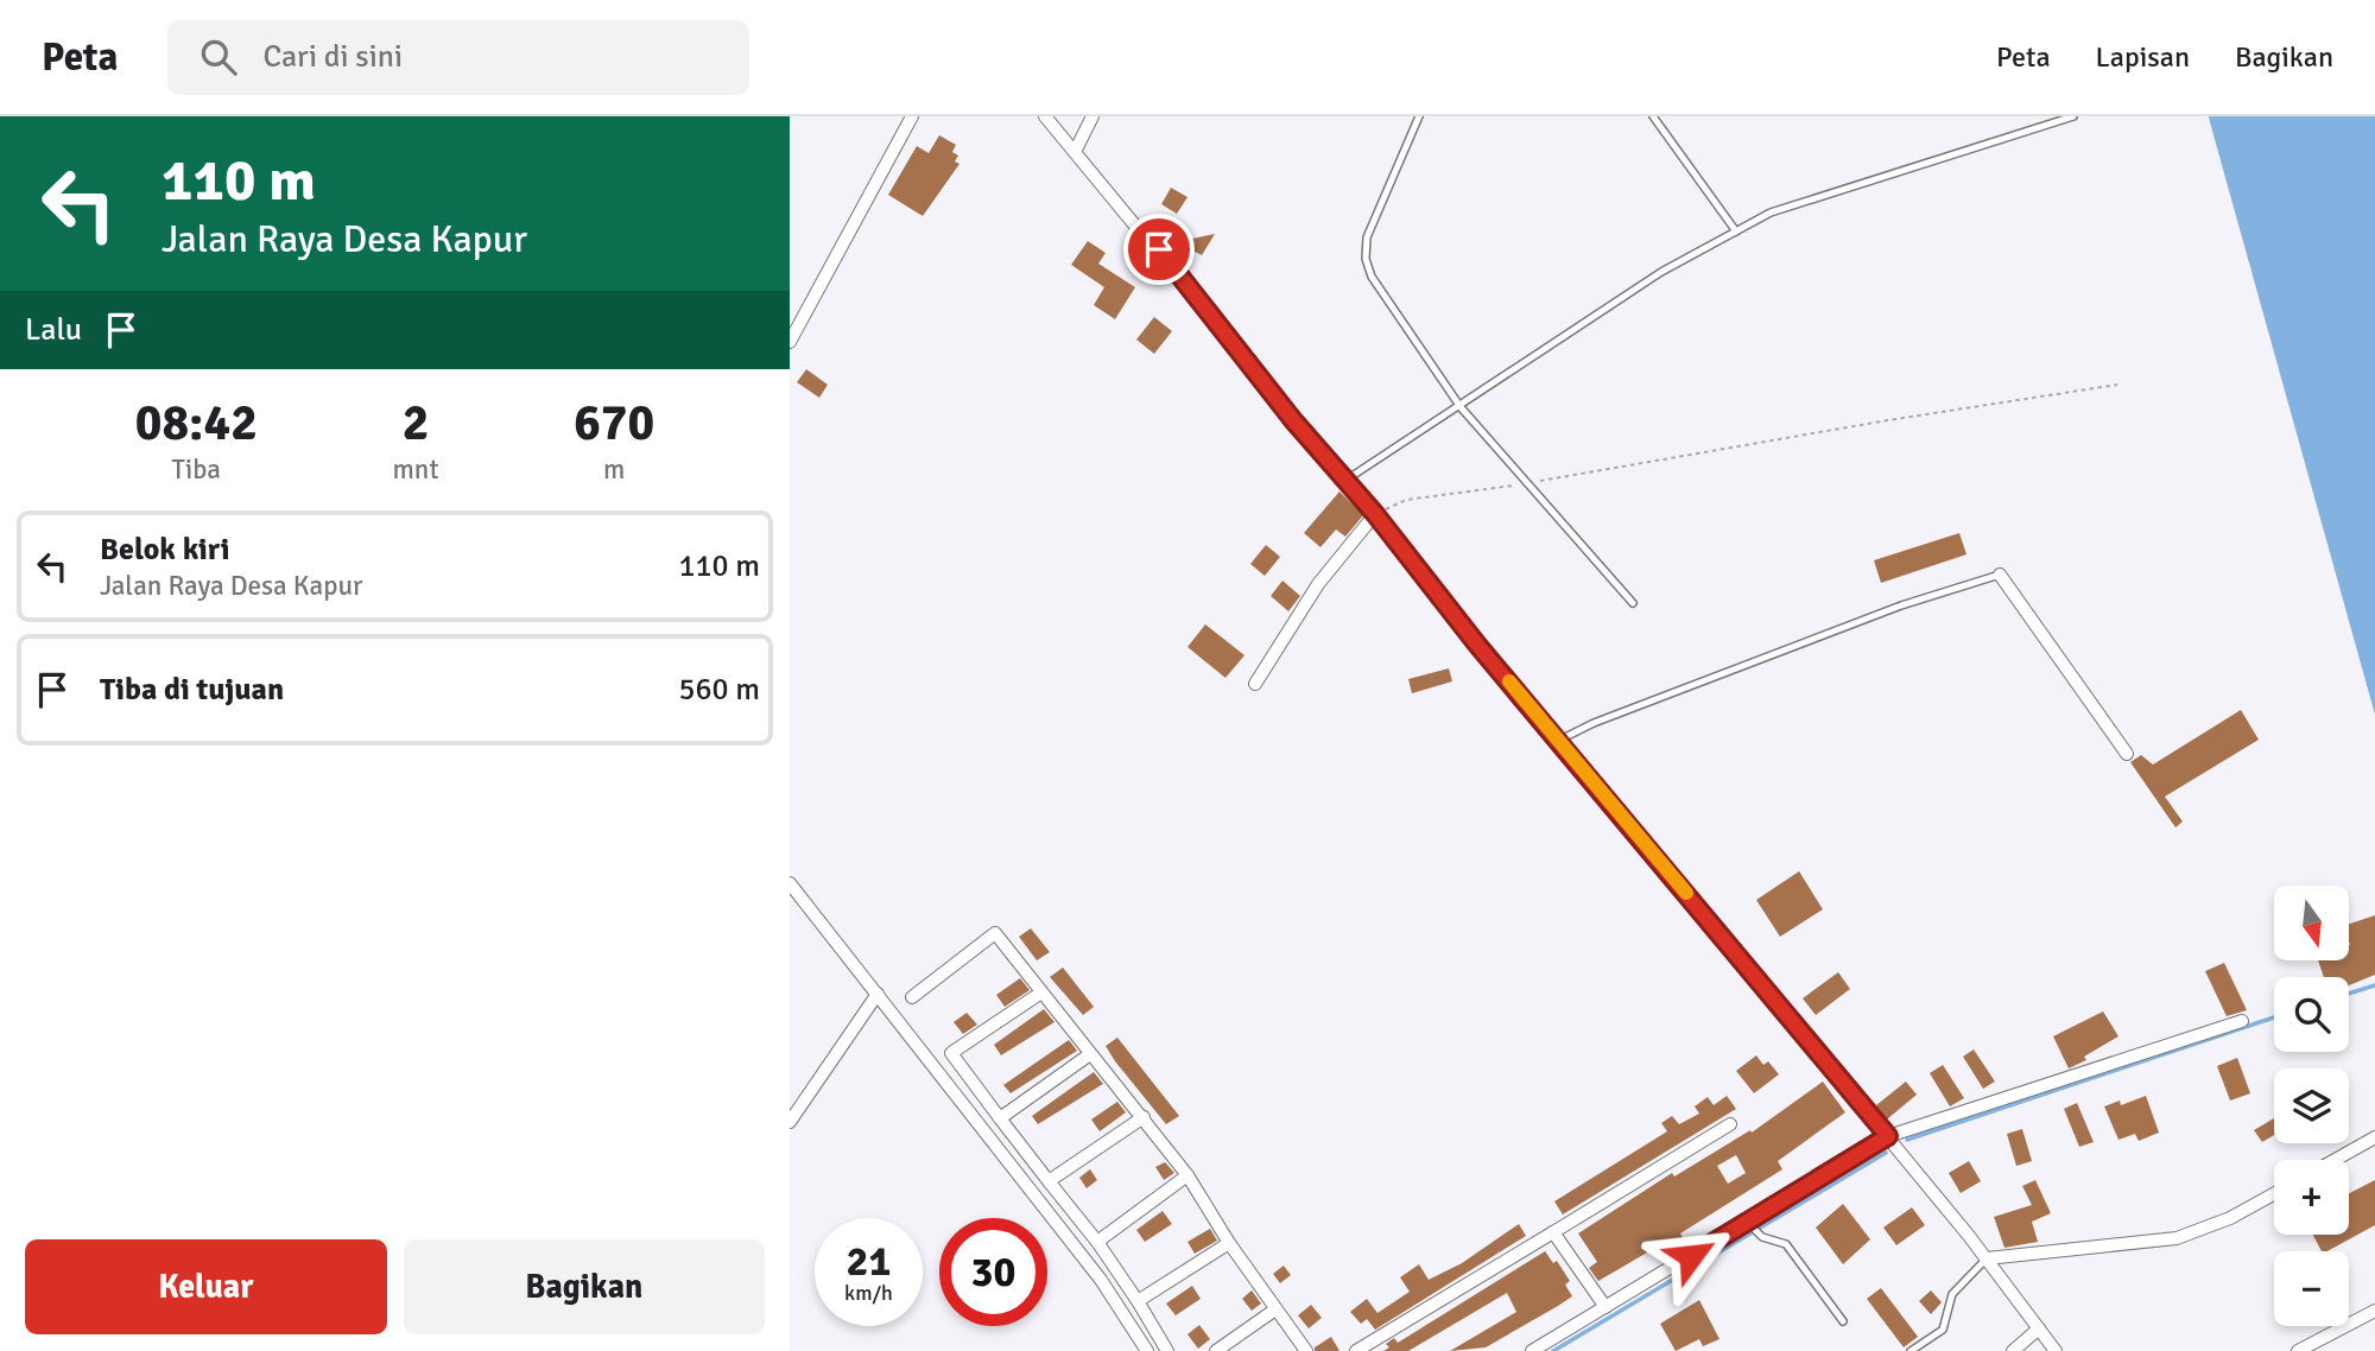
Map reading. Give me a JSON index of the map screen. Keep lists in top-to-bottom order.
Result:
{
  "north": "bottom",
  "page": {
    "header": "Peta",
    "search": "Cari di sini",
    "nav": ["Peta", "Lapisan", "Bagikan"],
    "turn": ["110 m", "Jalan Raya Desa Kapur"],
    "then": "Lalu",
    "eta": [
      "08:42",
      "Tiba",
      "2",
      "mnt",
      "670",
      "m"
    ],
    "list": [
      {
        "name": "Belok kiri",
        "note": "Jalan Raya Desa Kapur",
        "value": "110 m"
      },
      {
        "name": "Tiba di tujuan",
        "value": "560 m"
      }
    ],
    "map_buttons": ["+", "−"],
    "speed": "21 km/h",
    "limit": "30",
    "buttons": ["Keluar", "Bagikan"]
  }
}
